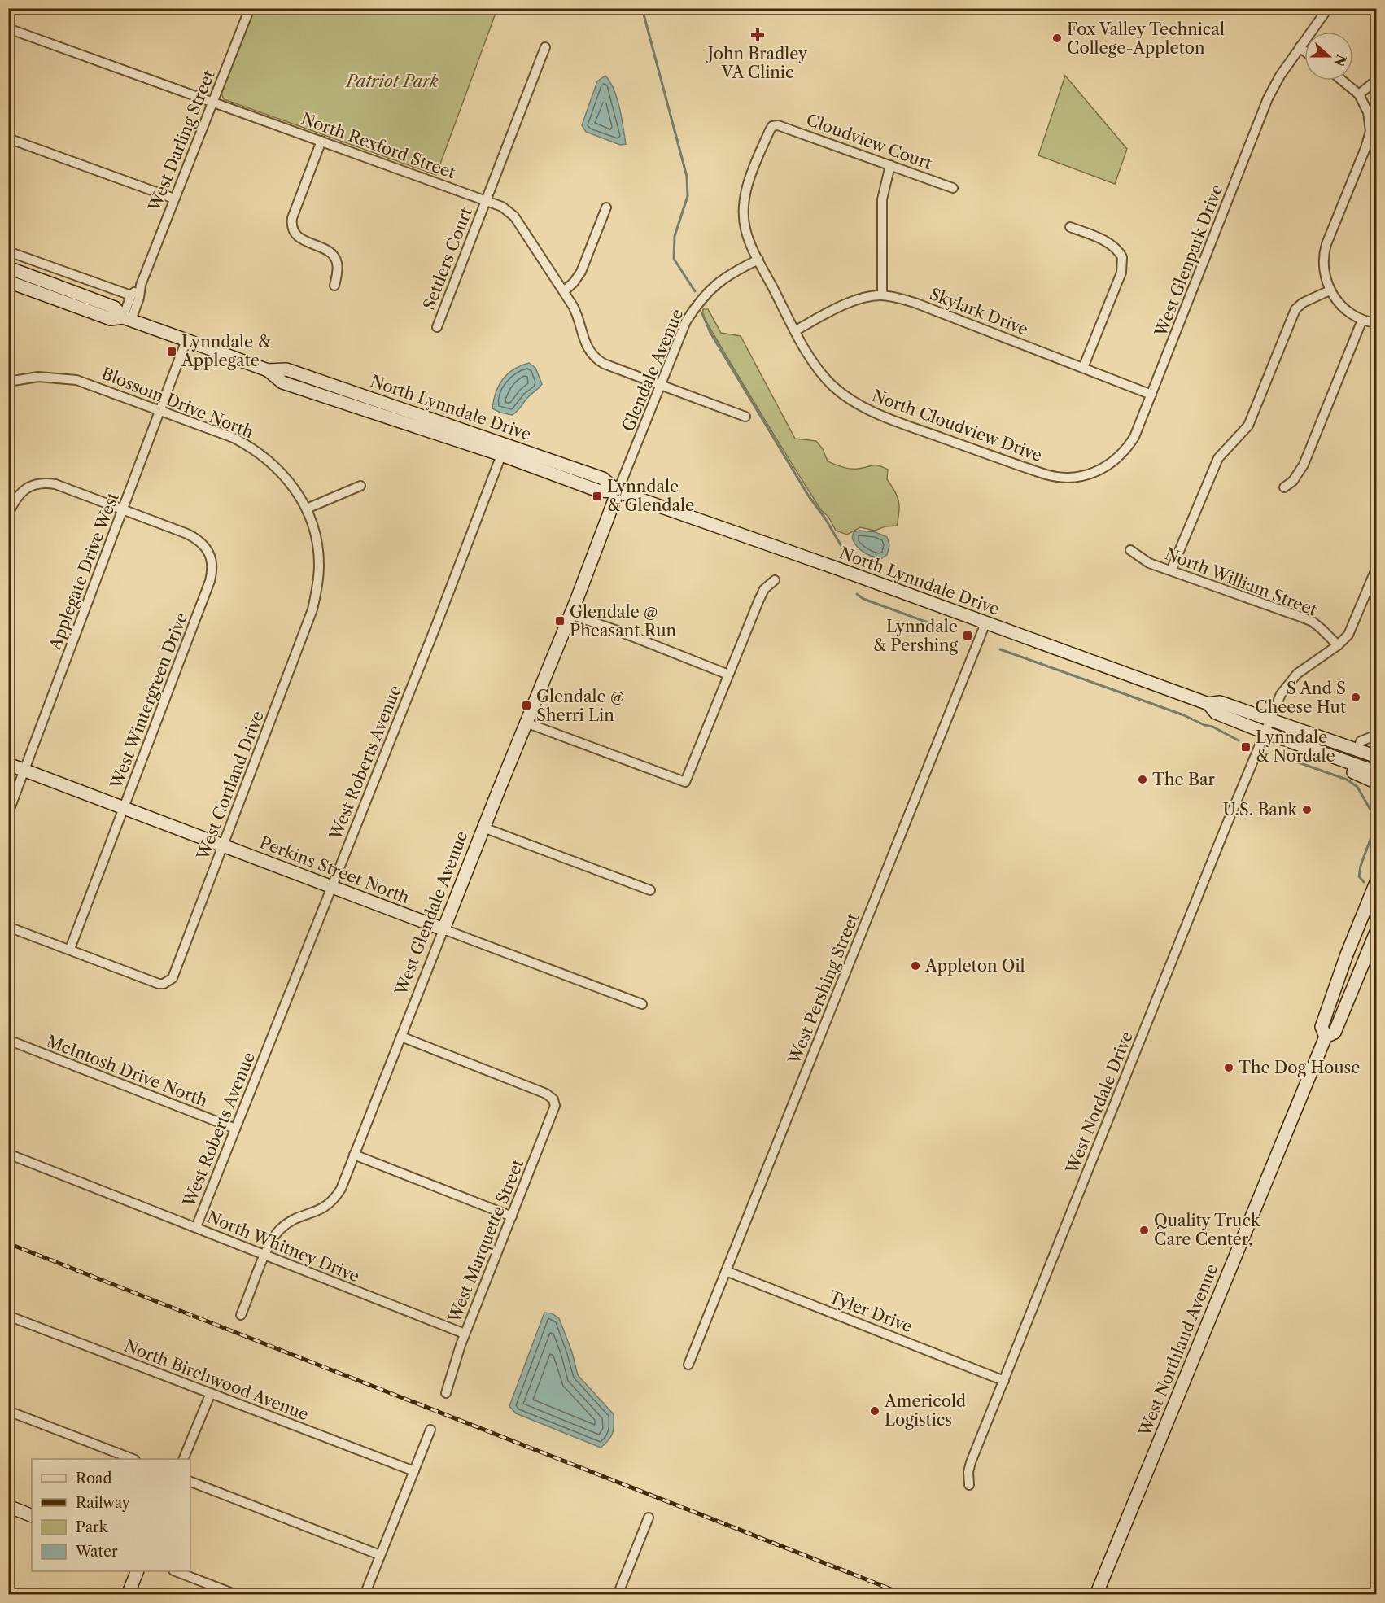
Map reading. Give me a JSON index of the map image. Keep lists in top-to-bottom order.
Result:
{
  "streets": {
    "main road": [
      "North Lynndale Drive",
      "Perkins Street North",
      "West Glendale Avenue",
      "West Northland Avenue"
    ],
    "street": [
      "West Darling Street",
      "Cloudview Court",
      "North Rexford Street",
      "Settlers Court",
      "West Glenpark Drive",
      "Skylark Drive",
      "Glendale Avenue",
      "Blossom Drive North",
      "North Cloudview Drive",
      "Applegate Drive West",
      "North William Street",
      "West Wintergreen Drive",
      "West Roberts Avenue",
      "West Cortland Drive",
      "West Pershing Street",
      "McIntosh Drive North",
      "West Nordale Drive",
      "West Marquette Street",
      "North Whitney Drive",
      "Tyler Drive",
      "North Birchwood Avenue"
    ]
  },
  "crossings": [
    ["West Darling Street", "North Rexford Street"],
    ["West Darling Street", "North Lynndale Drive"],
    ["Cloudview Court", "North Cloudview Drive"],
    ["North Rexford Street", "Settlers Court"],
    ["North Rexford Street", "Glendale Avenue"],
    ["West Glenpark Drive", "Skylark Drive"],
    ["West Glenpark Drive", "North Cloudview Drive"],
    ["Skylark Drive", "North Cloudview Drive"],
    ["Glendale Avenue", "North Lynndale Drive"],
    ["Glendale Avenue", "North Cloudview Drive"],
    ["Glendale Avenue", "West Glendale Avenue"],
    ["Blossom Drive North", "Applegate Drive West"],
    ["Blossom Drive North", "West Cortland Drive"],
    ["North Lynndale Drive", "Applegate Drive West"],
    ["North Lynndale Drive", "West Roberts Avenue"],
    ["North Lynndale Drive", "West Glendale Avenue"],
    ["North Lynndale Drive", "West Pershing Street"],
    ["North Lynndale Drive", "West Nordale Drive"],
    ["Applegate Drive West", "West Wintergreen Drive"],
    ["Applegate Drive West", "Perkins Street North"],
    ["North William Street", "West Nordale Drive"],
    ["West Wintergreen Drive", "West Cortland Drive"],
    ["West Wintergreen Drive", "Perkins Street North"],
    ["West Roberts Avenue", "Perkins Street North"],
    ["West Roberts Avenue", "McIntosh Drive North"],
    ["West Roberts Avenue", "North Whitney Drive"],
    ["West Cortland Drive", "Perkins Street North"],
    ["Perkins Street North", "West Glendale Avenue"],
    ["West Glendale Avenue", "West Marquette Street"],
    ["West Glendale Avenue", "North Whitney Drive"],
    ["West Pershing Street", "Tyler Drive"],
    ["West Nordale Drive", "Tyler Drive"],
    ["West Marquette Street", "North Whitney Drive"]
  ],
  "parks": ["Patriot Park"],
  "places": {
    "health": ["John Bradley VA Clinic"],
    "other": [
      "Fox Valley Technical College-Appleton",
      "S And S Cheese Hut",
      "The Bar",
      "U.S. Bank",
      "Appleton Oil",
      "The Dog House",
      "Quality Truck Care Center,",
      "Americold Logistics"
    ],
    "transit": [
      "Lynndale & Applegate",
      "Lynndale & Glendale",
      "Glendale @ Pheasant Run",
      "Lynndale & Pershing",
      "Glendale @ Sherri Lin",
      "Lynndale & Nordale"
    ]
  },
  "legend": [
    "Road",
    "Railway",
    "Park",
    "Water"
  ],
  "north": "right"
}
